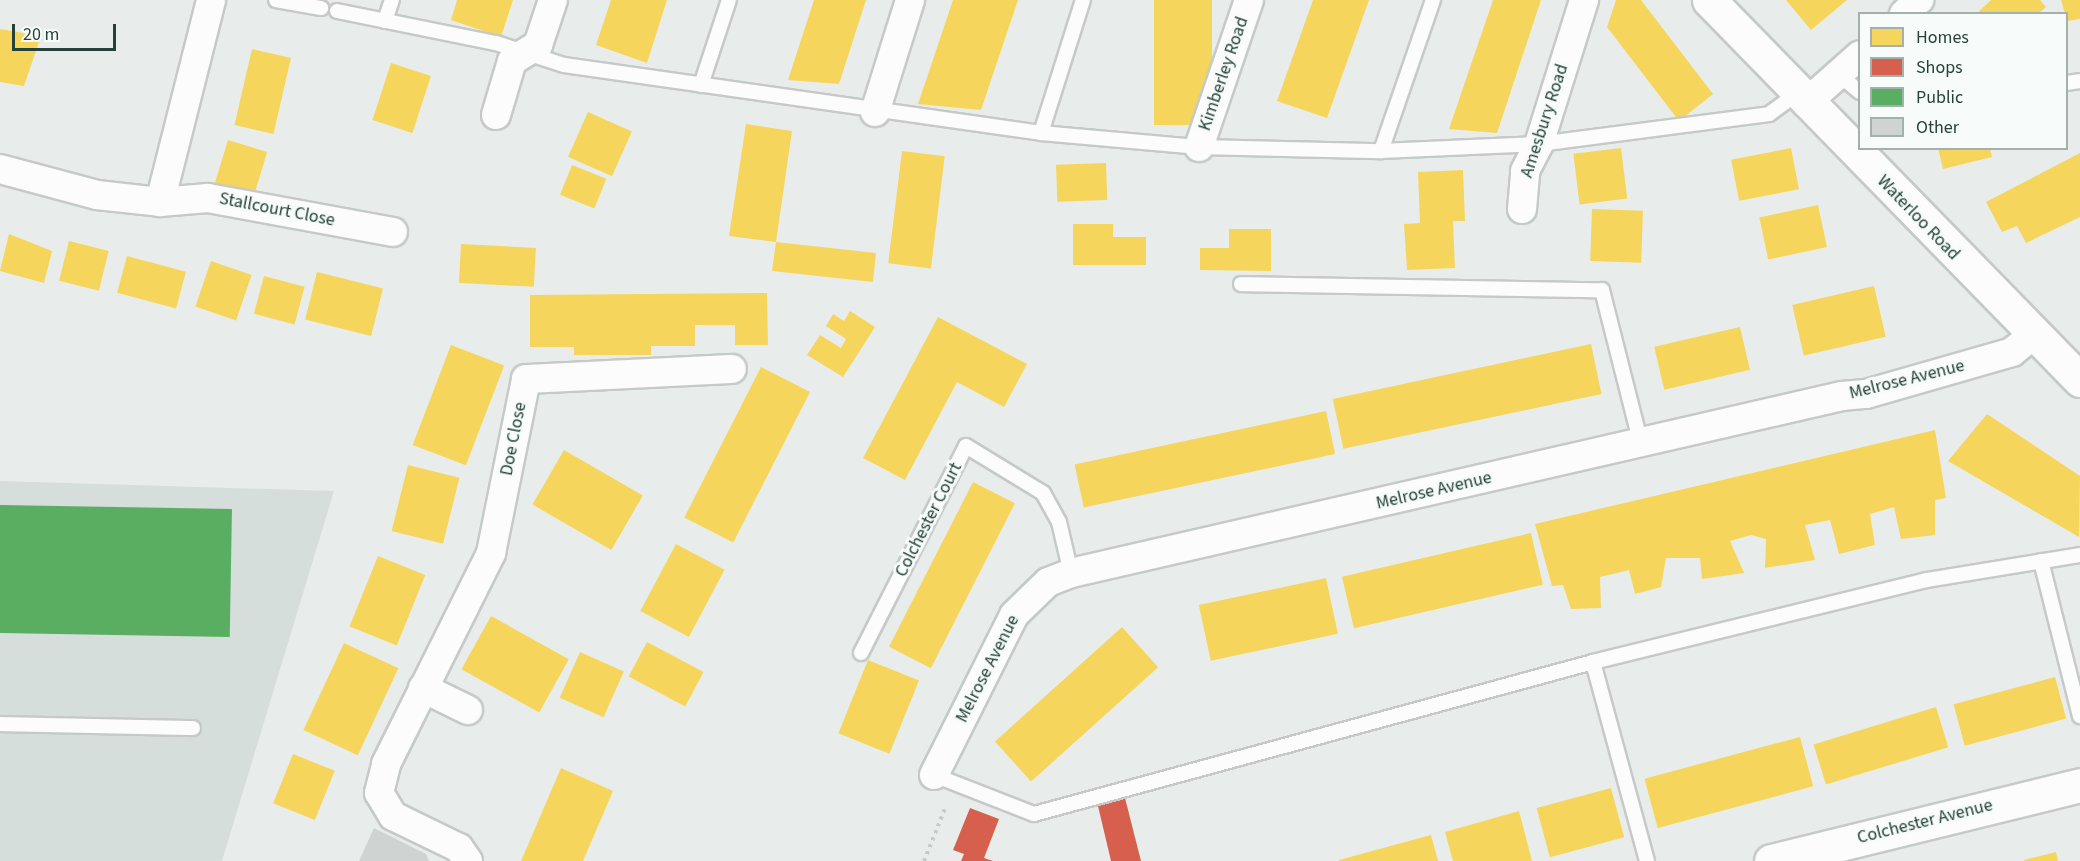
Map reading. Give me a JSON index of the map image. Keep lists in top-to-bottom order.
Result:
{
  "streets": {
    "street": [
      "Kimberley Road",
      "Amesbury Road",
      "Stallcourt Close",
      "Waterloo Road",
      "Melrose Avenue",
      "Doe Close",
      "Colchester Avenue"
    ],
    "lane": ["Colchester Court"]
  },
  "crossings": [
    ["Waterloo Road", "Melrose Avenue"],
    ["Melrose Avenue", "Colchester Court"]
  ],
  "legend": [
    "Homes",
    "Shops",
    "Public",
    "Other"
  ],
  "scale_bar": "20 m"
}
